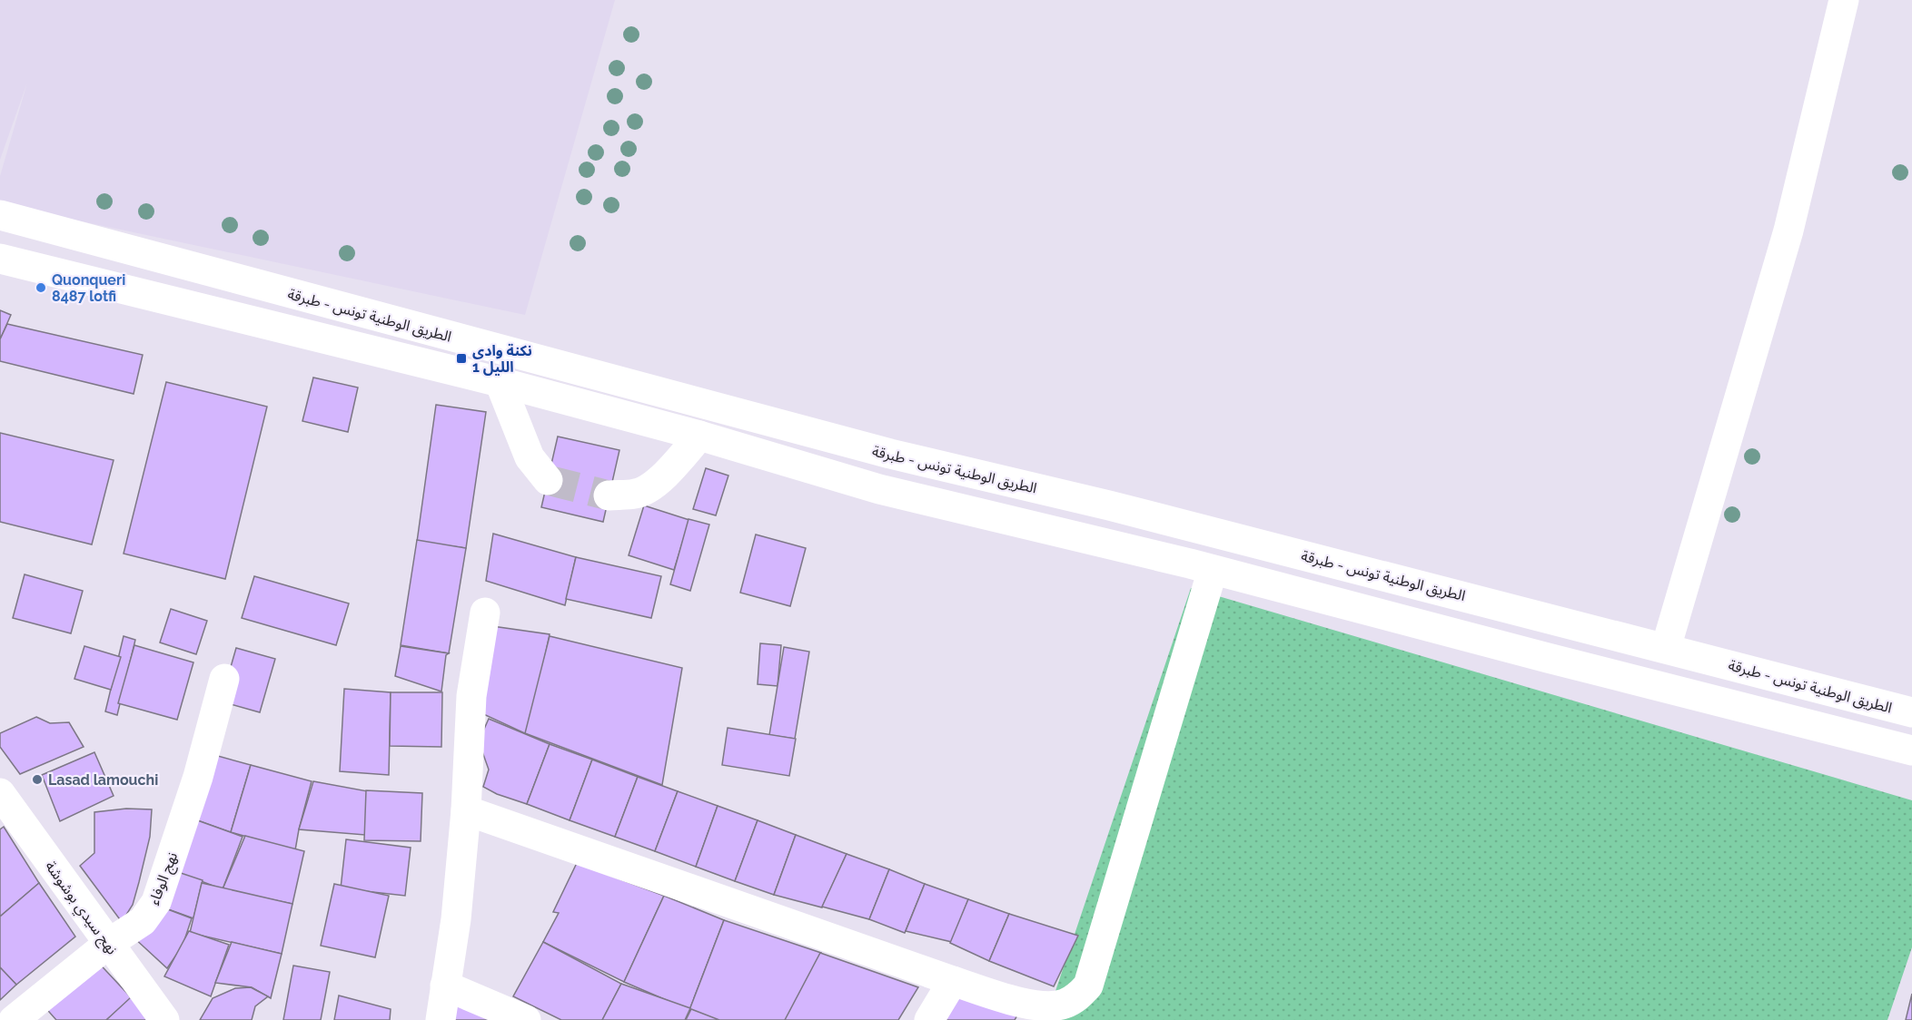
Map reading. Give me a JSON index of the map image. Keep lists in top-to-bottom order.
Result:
{
  "streets": {
    "main road": ["الطريق الوطنية تونس - طبرقة", "نهج الوفاء", "نهج سيدي بوشوشة"]
  },
  "crossings": [
    ["نهج الوفاء", "نهج سيدي بوشوشة"]
  ],
  "places": {
    "other": ["Quonqueri 8487 lotfi", "Lasad lamouchi"],
    "transit": ["نكنة وادى الليل 1"]
  }
}
